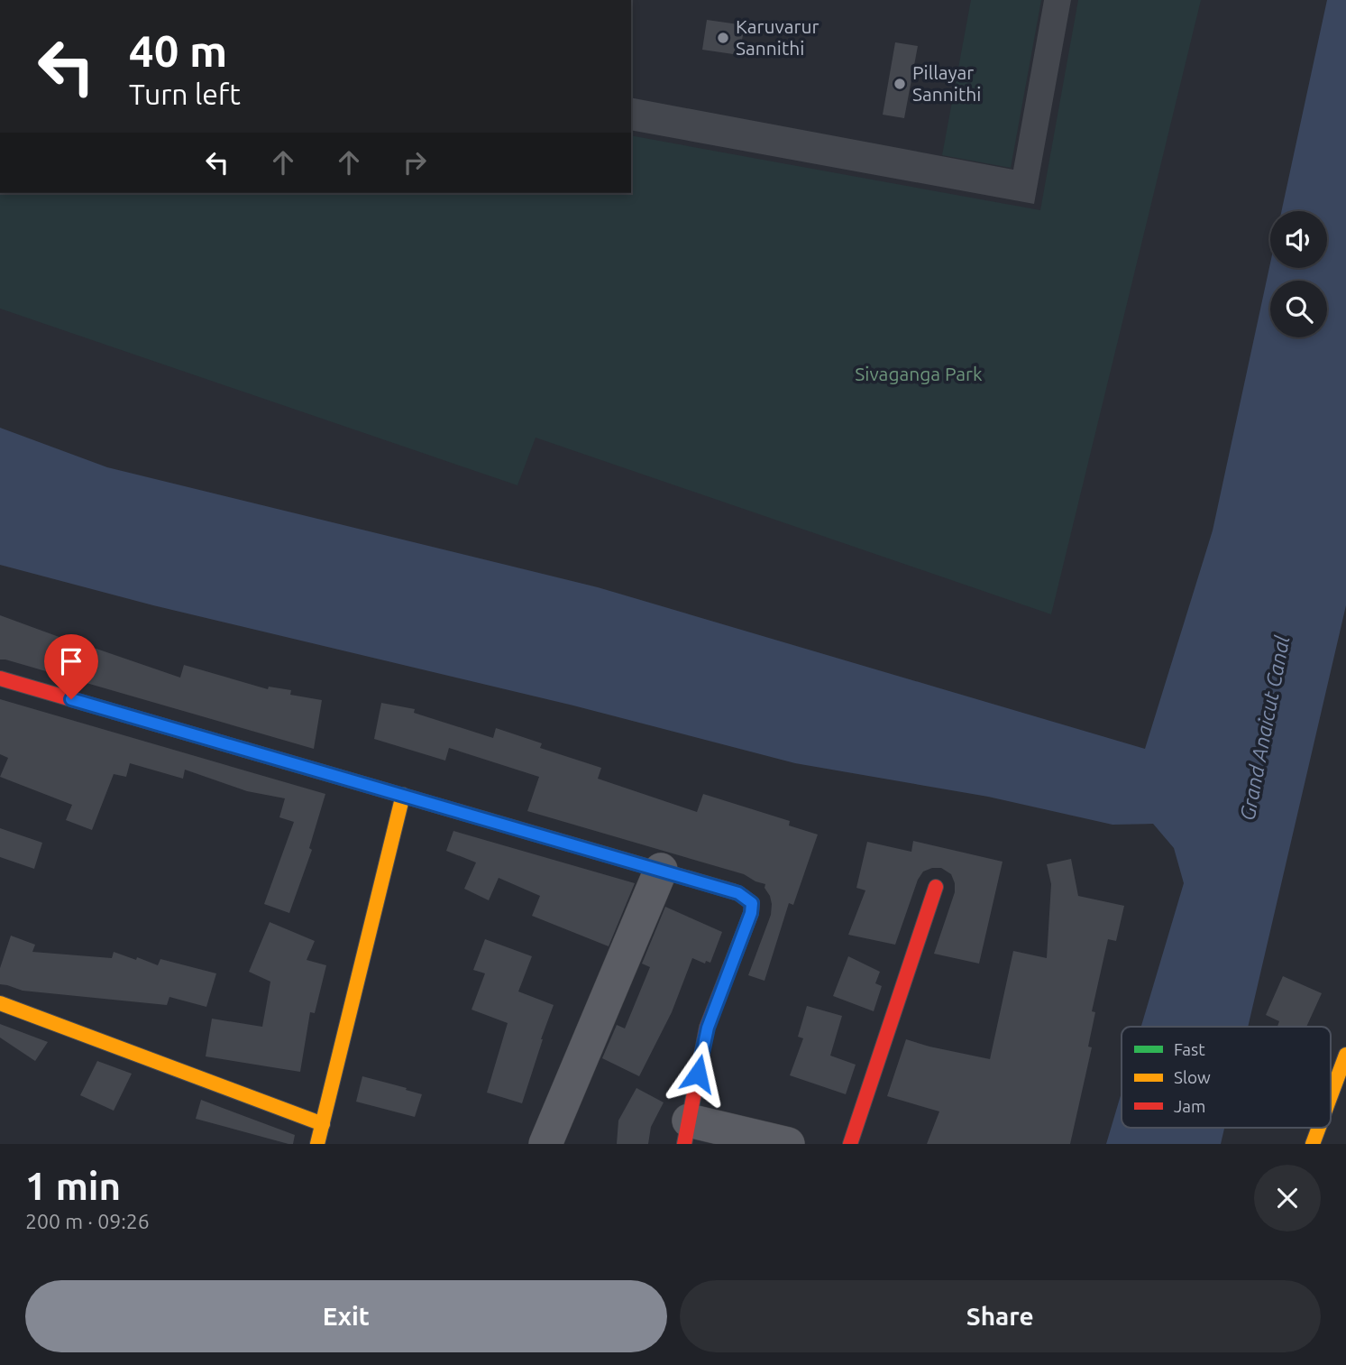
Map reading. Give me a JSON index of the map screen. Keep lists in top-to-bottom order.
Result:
{
  "water": ["Grand Anaicut Canal"],
  "parks": ["Sivaganga Park"],
  "places": ["Karuvarur Sannithi", "Pillayar Sannithi"],
  "legend": ["Fast", "Slow", "Jam"],
  "page": {
    "turn": ["40 m", "Turn left"],
    "heading": ["1 min", "200 m · 09:26"],
    "buttons": ["Exit", "Share"]
  }
}
